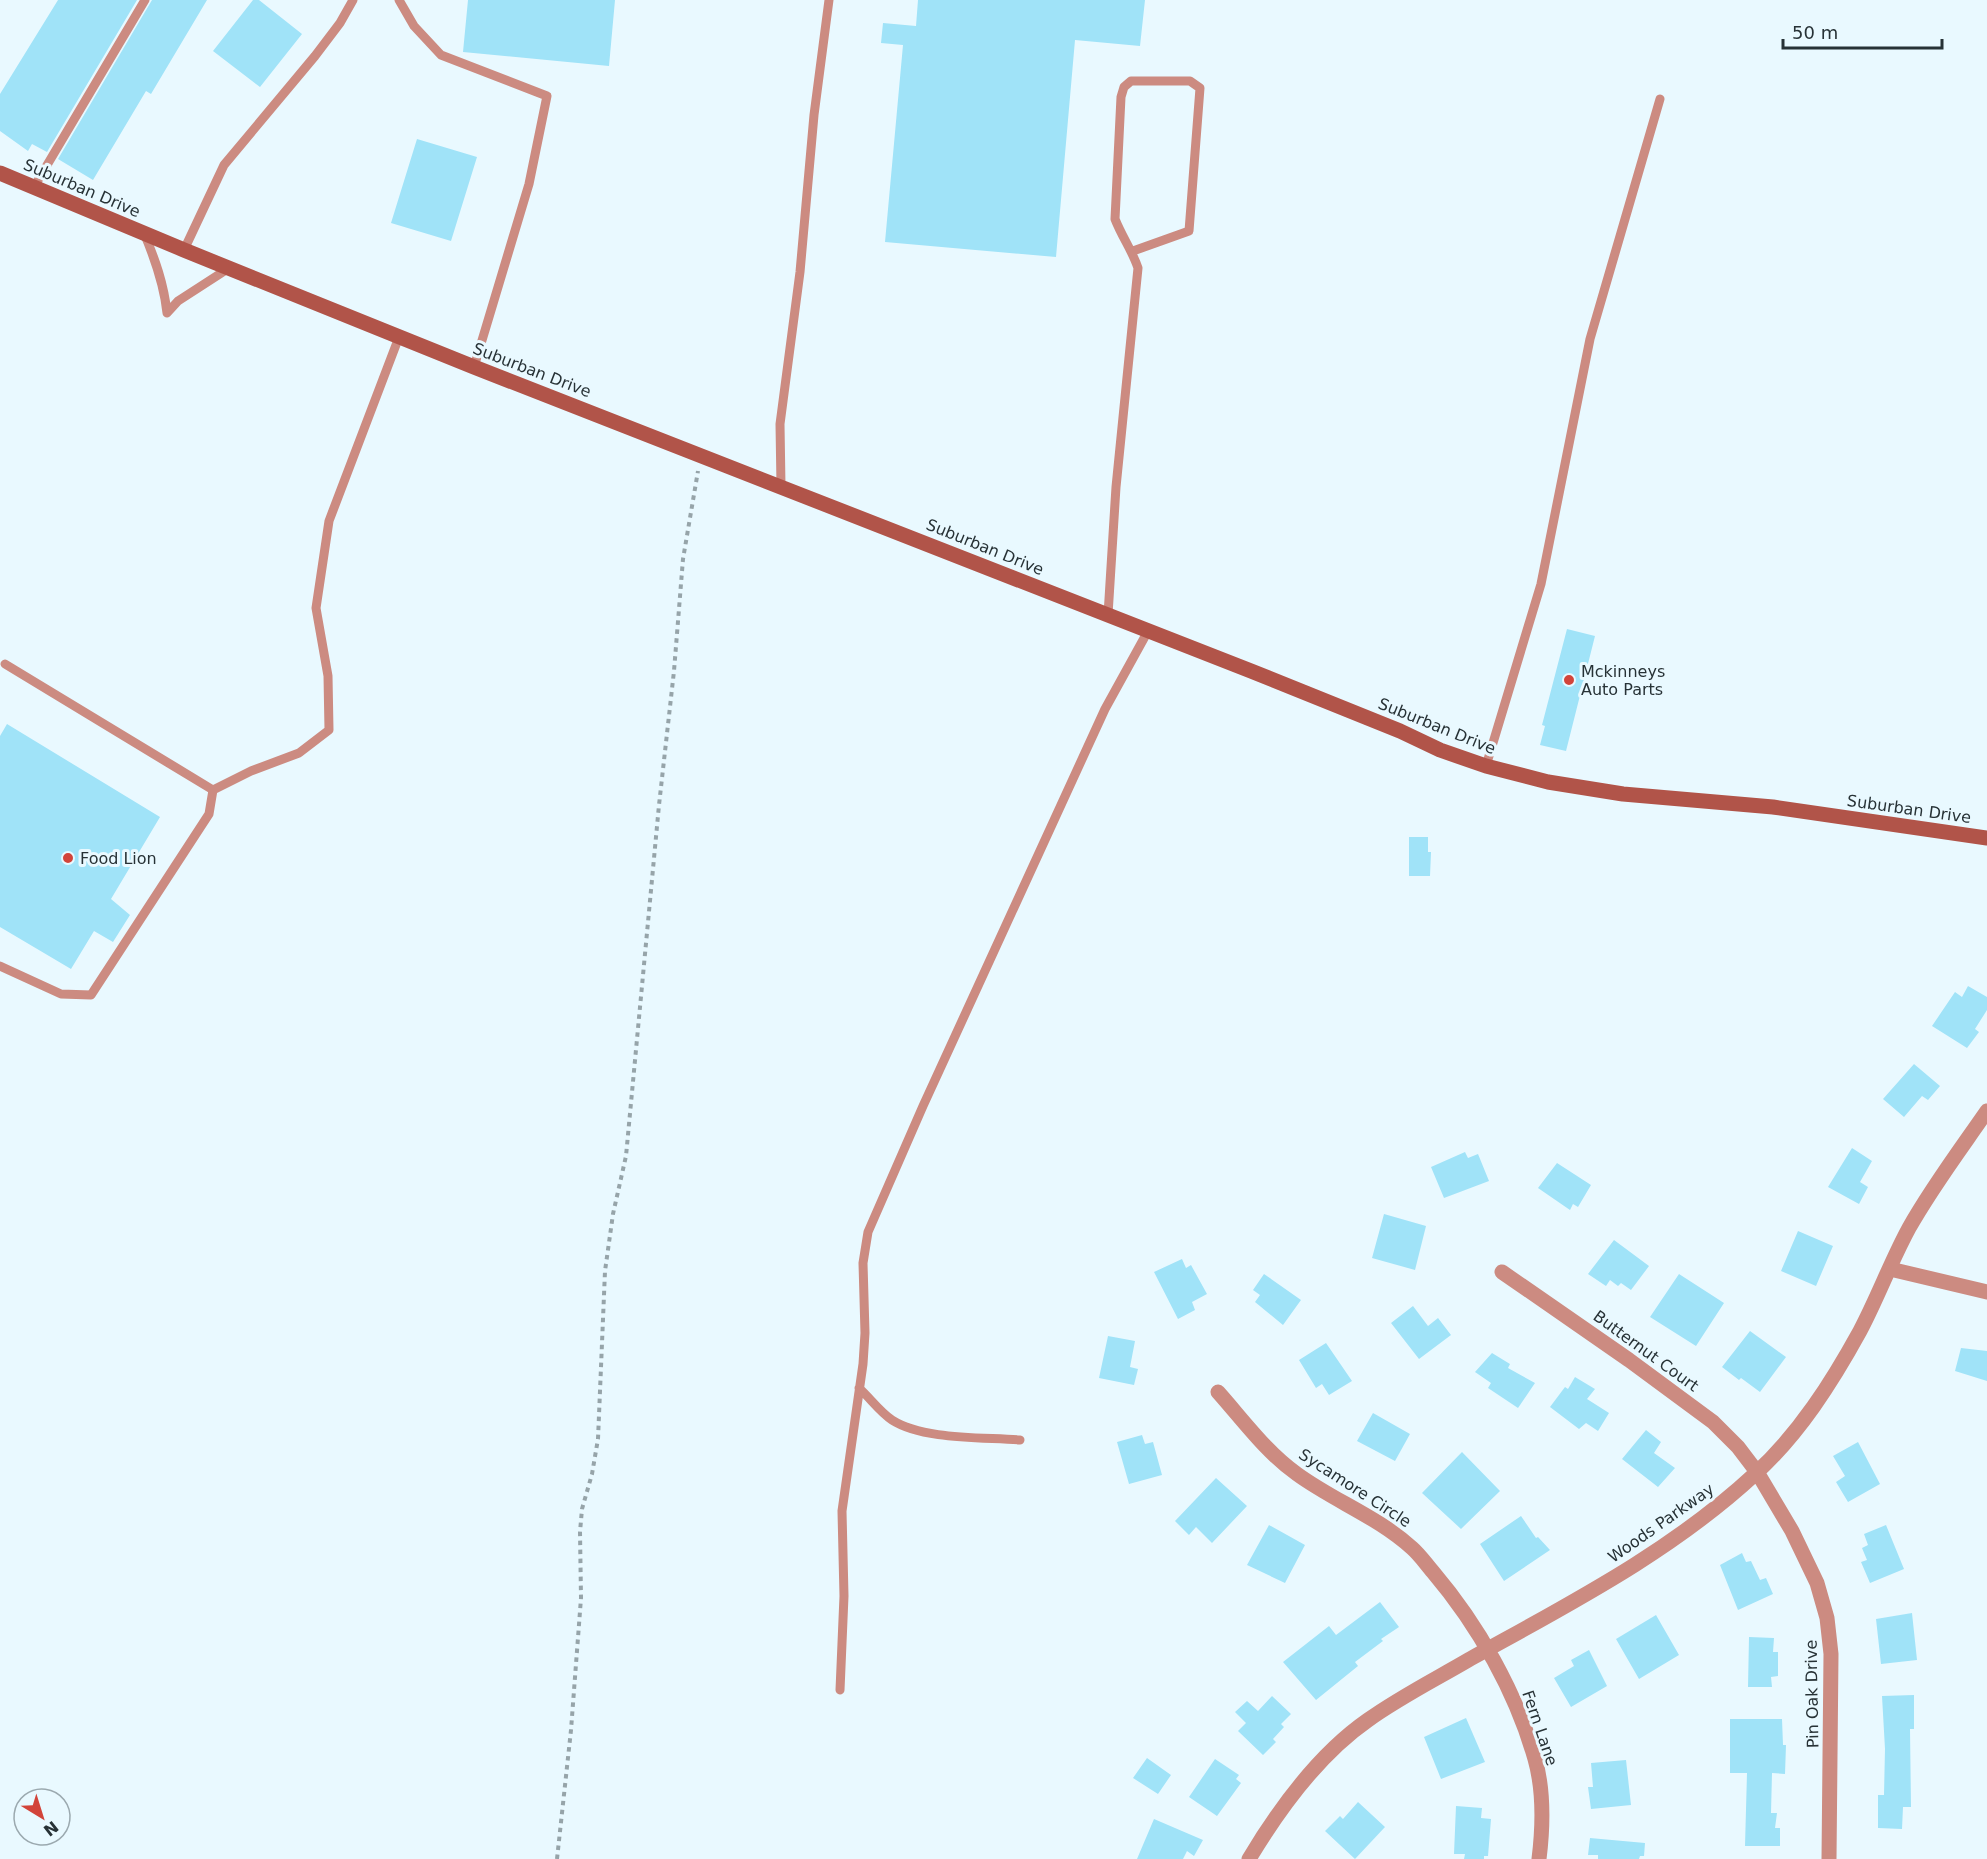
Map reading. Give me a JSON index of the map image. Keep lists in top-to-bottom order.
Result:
{
  "streets": {
    "main road": ["Suburban Drive"],
    "street": [
      "Butternut Court",
      "Sycamore Circle",
      "Woods Parkway",
      "Pin Oak Drive",
      "Fern Lane"
    ]
  },
  "crossings": [
    ["Butternut Court", "Woods Parkway"],
    ["Butternut Court", "Pin Oak Drive"],
    ["Sycamore Circle", "Woods Parkway"],
    ["Sycamore Circle", "Fern Lane"],
    ["Woods Parkway", "Pin Oak Drive"],
    ["Woods Parkway", "Fern Lane"]
  ],
  "places": ["Mckinneys Auto Parts", "Food Lion"],
  "scale_bar": "50 m",
  "north": "bottom right"
}
